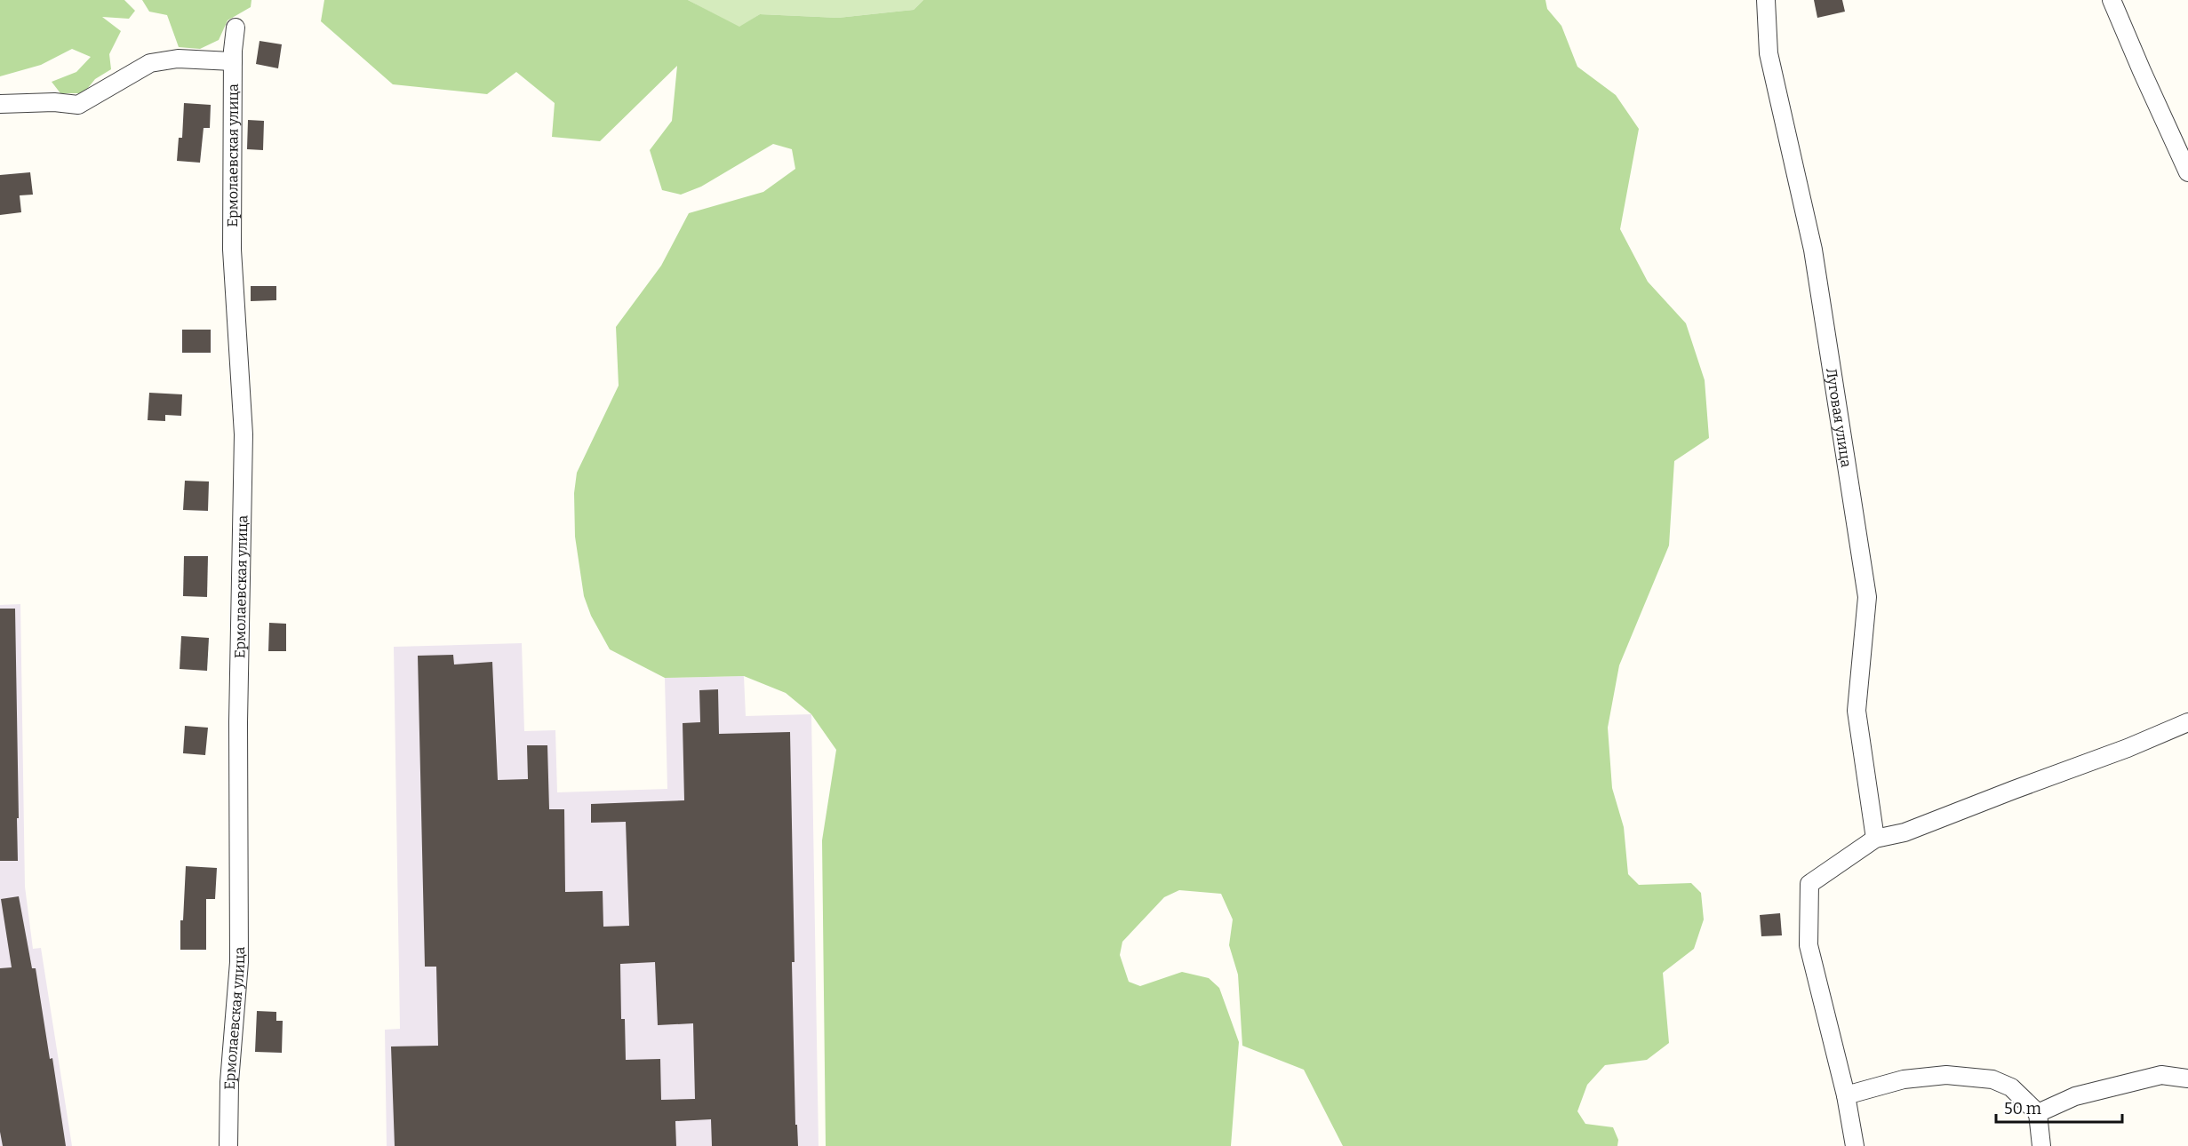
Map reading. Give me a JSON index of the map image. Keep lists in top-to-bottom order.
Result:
{
  "streets": {
    "street": ["Ермолаевская улица", "Луговая улица"]
  },
  "scale_bar": "50 m"
}
